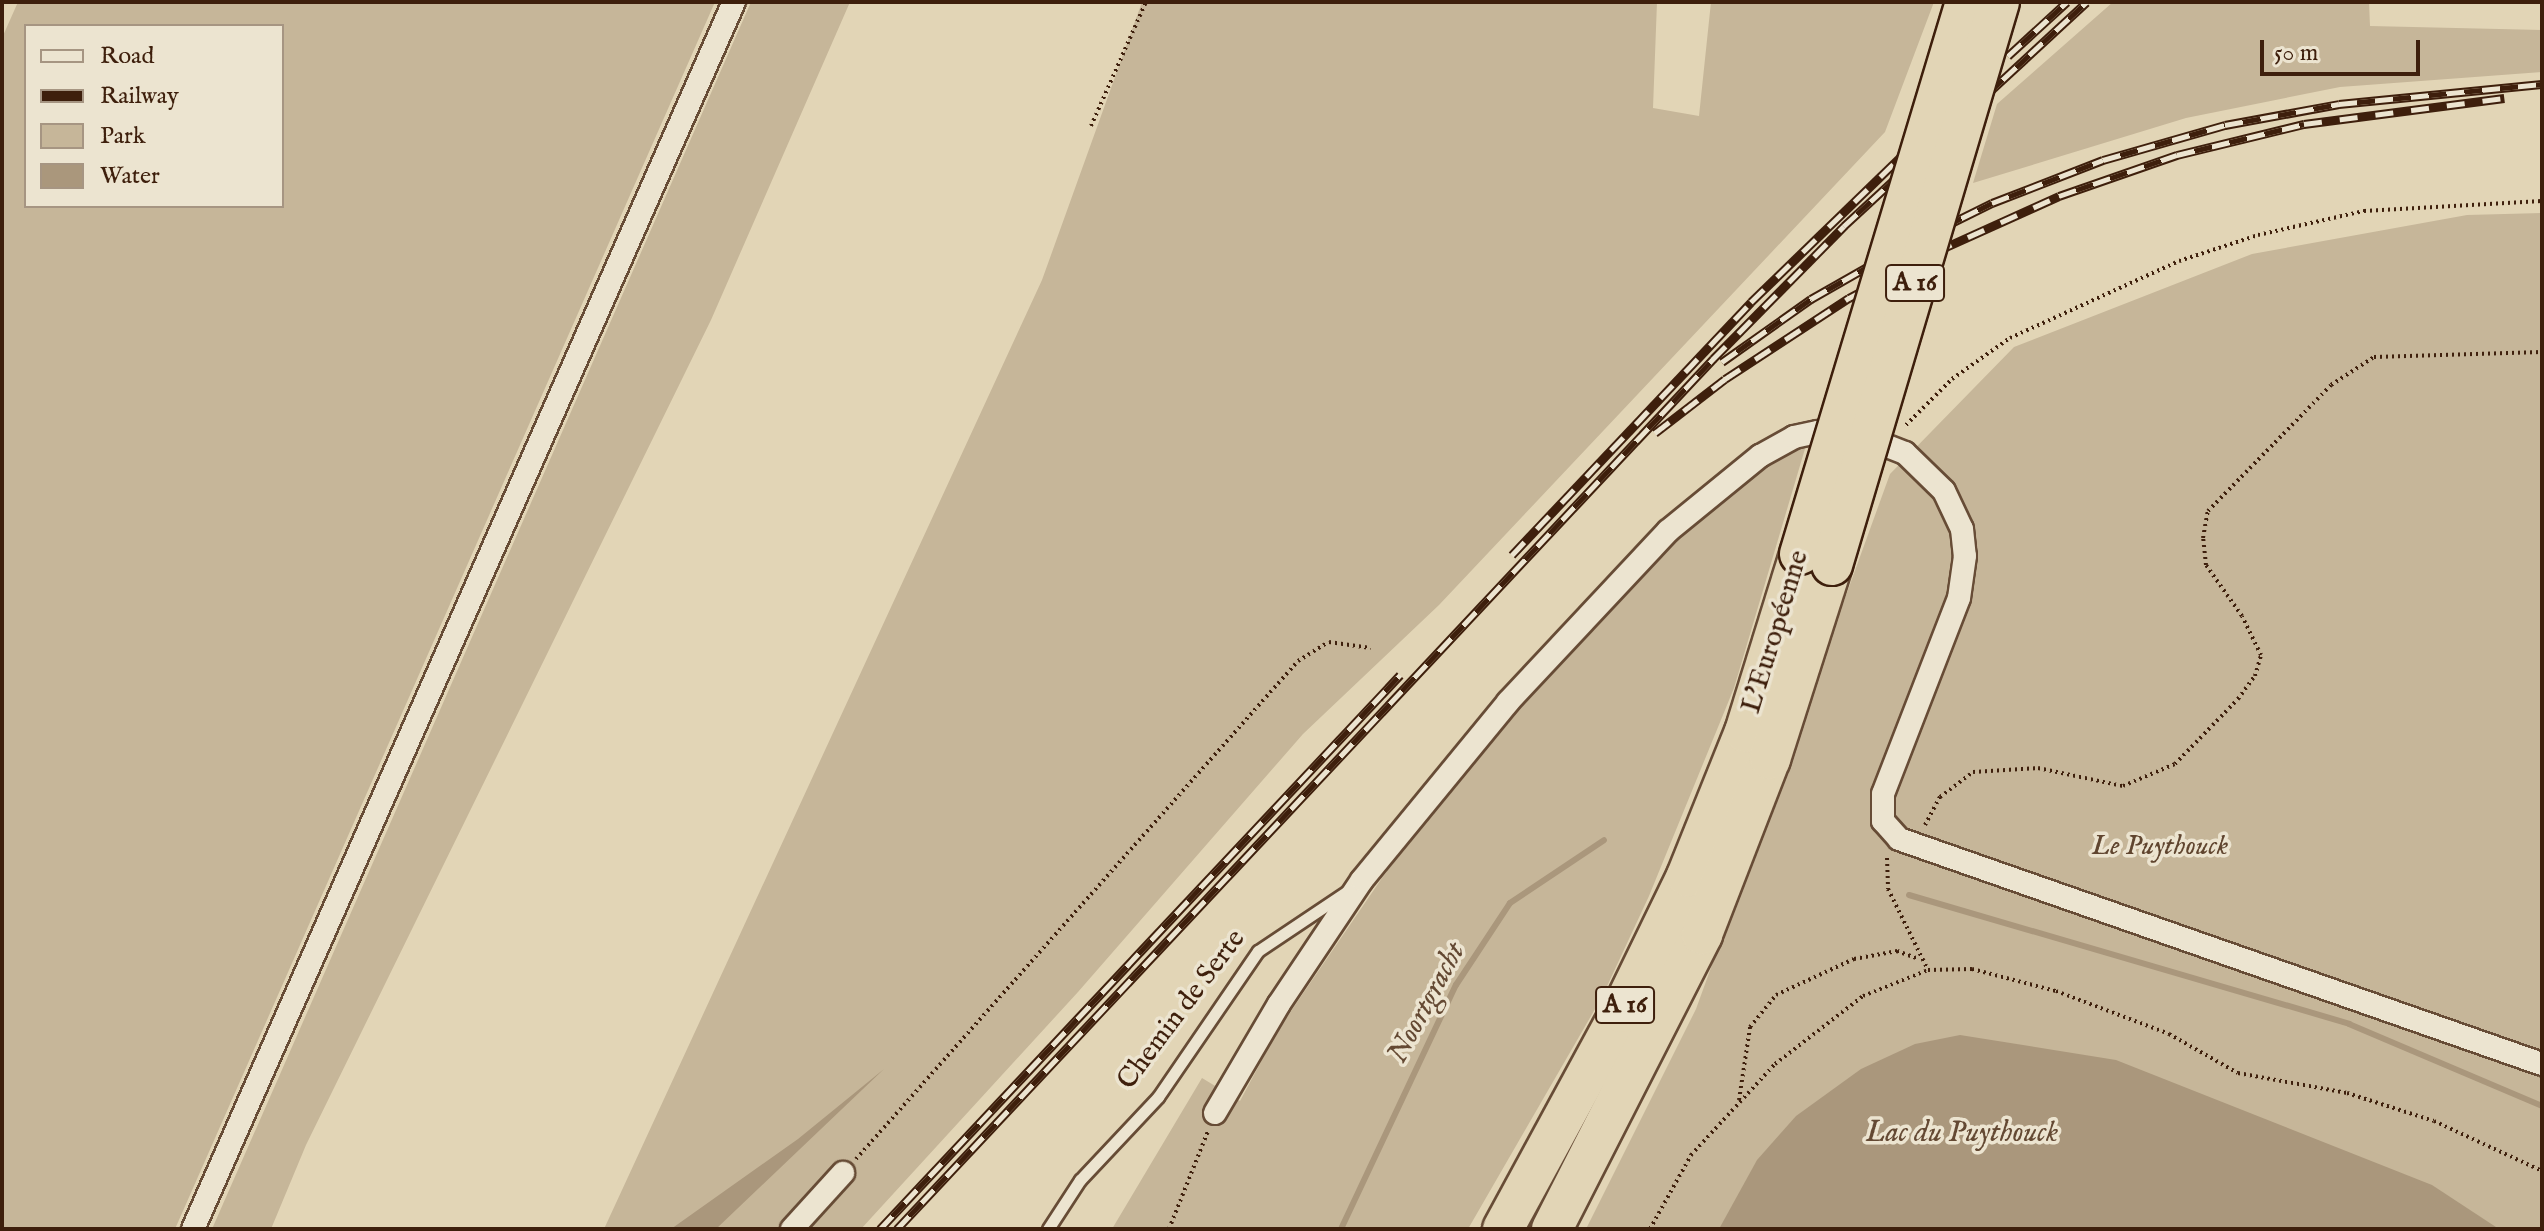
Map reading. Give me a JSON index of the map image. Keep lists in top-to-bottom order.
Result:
{
  "streets": {
    "highway": ["A 16", "L'Européenne"],
    "street": ["Chemin de Serte"]
  },
  "water": ["Noortgracht", "Lac du Puythouck"],
  "parks": ["Le Puythouck"],
  "legend": [
    "Road",
    "Railway",
    "Park",
    "Water"
  ],
  "scale_bar": "50 m"
}
